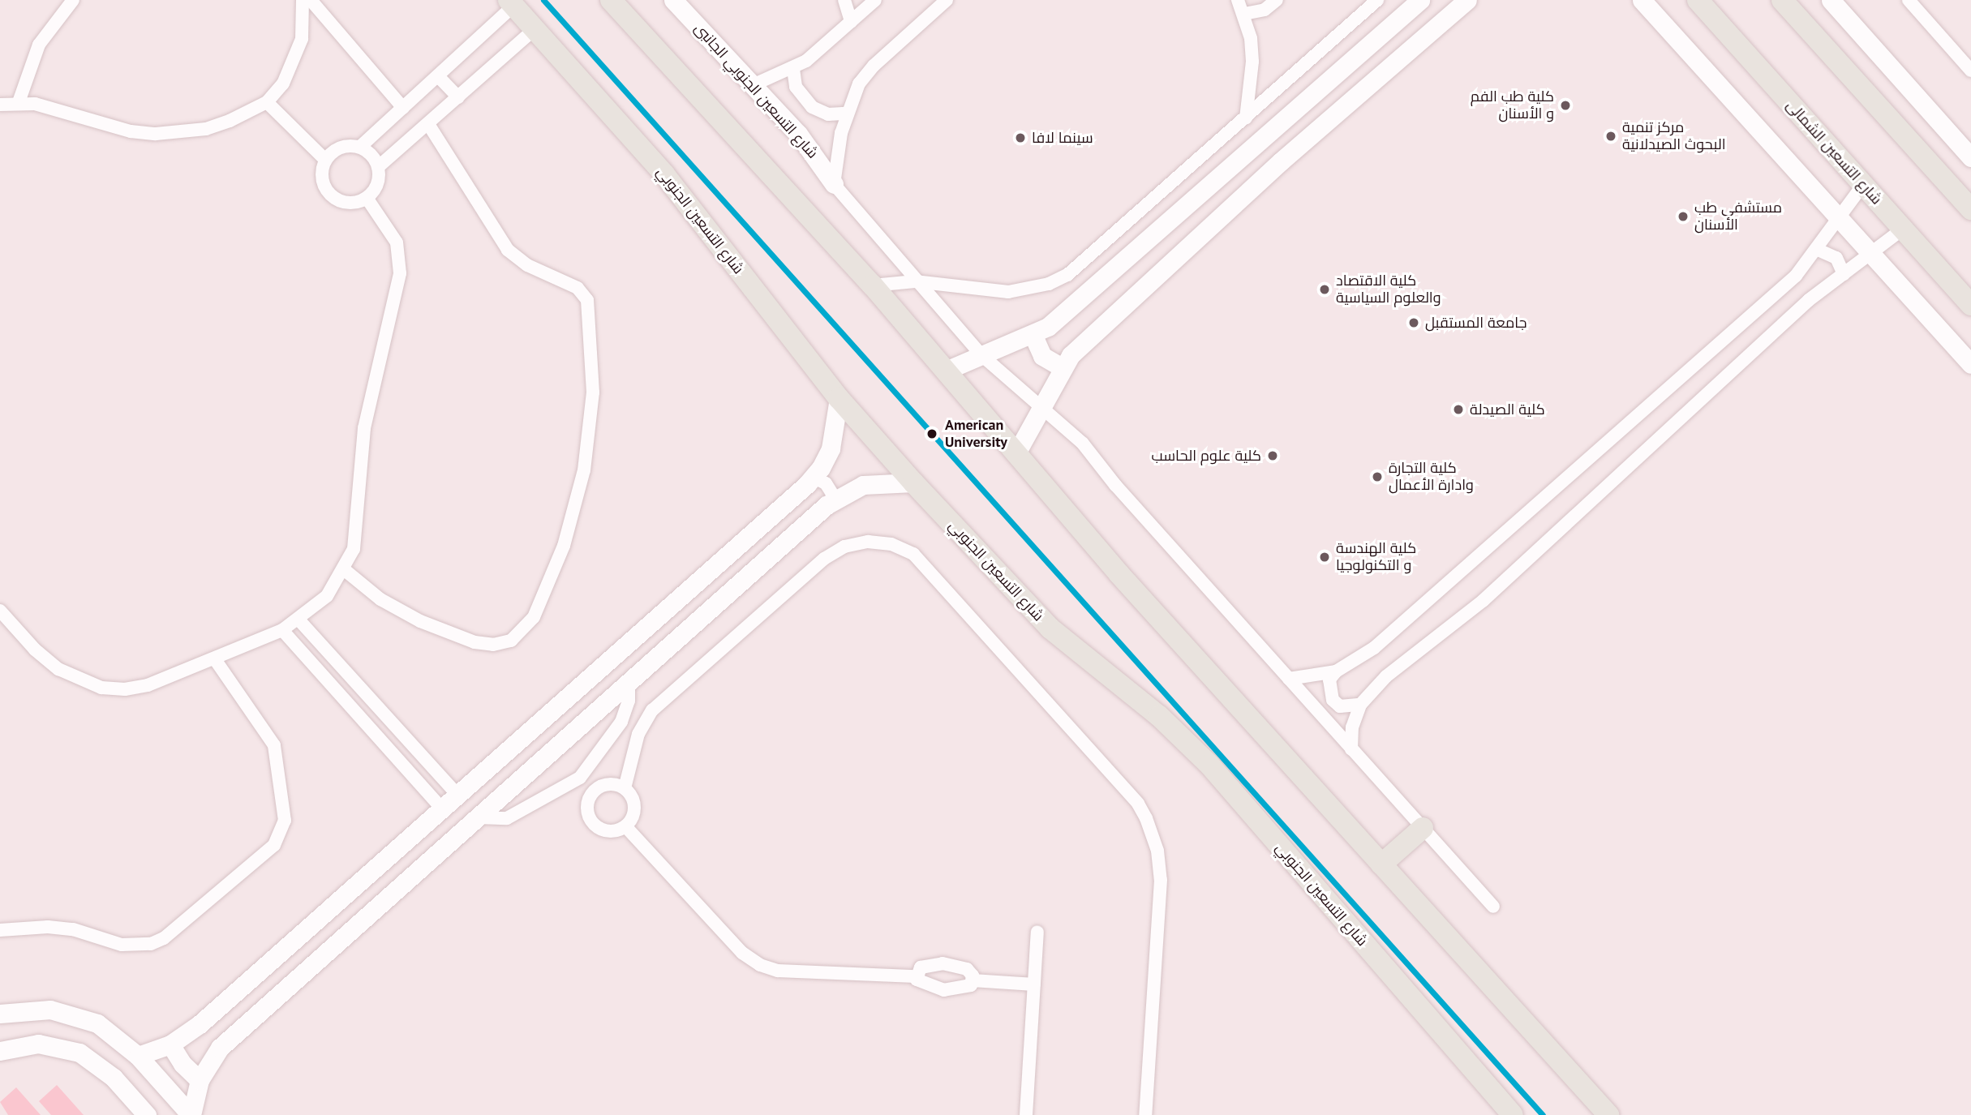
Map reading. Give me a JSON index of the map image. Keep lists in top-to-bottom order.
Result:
{
  "streets": {
    "main road": ["شارع التسعين الشمالى", "شارع التسعين الجنوبي"],
    "street": ["شارع التسعين الجنوبي الجانبى"]
  },
  "places": [
    "كلية طب الفم و الأسنان",
    "مركز تنمية البحوث الصيدلانية",
    "سينما لافا",
    "مستشفي طب الأسنان",
    "كلية الاقتصاد والعلوم السياسية",
    "جامعة المستقبل",
    "كلية الصيدلة",
    "American University",
    "كلية علوم الحاسب",
    "كلية التجارة وادارة الأعمال",
    "كلية الهندسة و التكنولوجيا"
  ]
}
